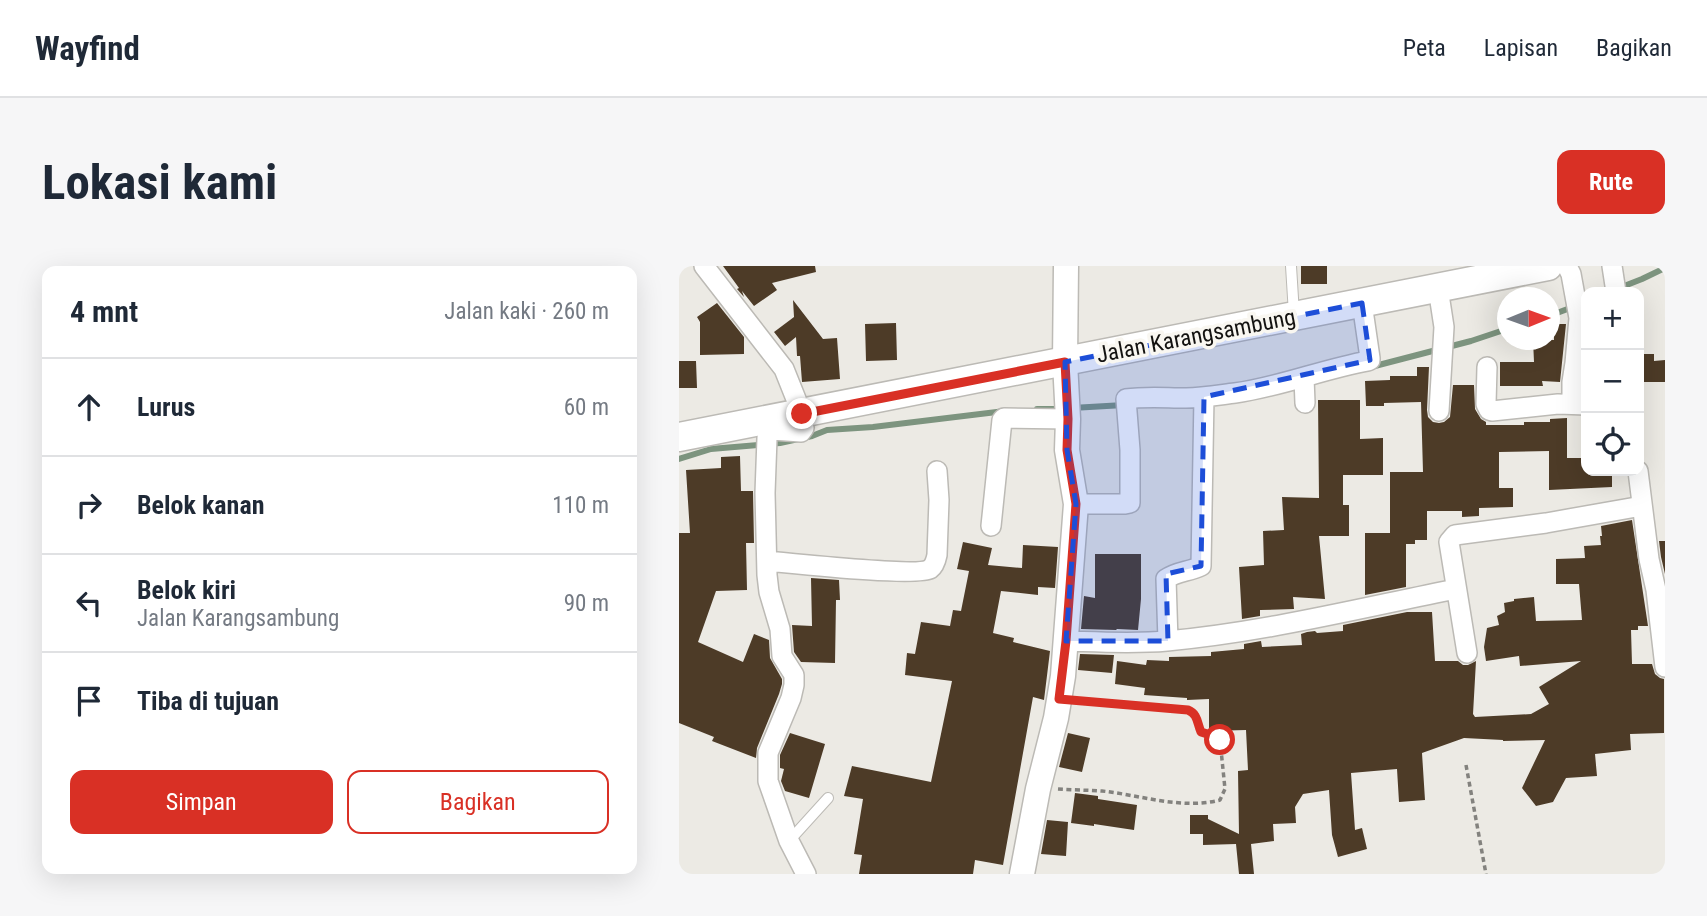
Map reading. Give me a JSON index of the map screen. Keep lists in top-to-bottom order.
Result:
{
  "streets": {
    "main road": ["Jalan Karangsambung"]
  },
  "north": "right",
  "page": {
    "header": "Wayfind",
    "nav": ["Peta", "Lapisan", "Bagikan"],
    "buttons": [
      "Rute",
      ["Simpan", "Bagikan"]
    ],
    "title": "Lokasi kami",
    "heading": ["4 mnt", "Jalan kaki · 260 m"],
    "map_buttons": ["+", "−"],
    "list": [
      ["Lurus", "60 m"],
      ["Belok kanan", "110 m"],
      ["Belok kiri", "Jalan Karangsambung", "90 m"],
      "Tiba di tujuan"
    ]
  }
}
